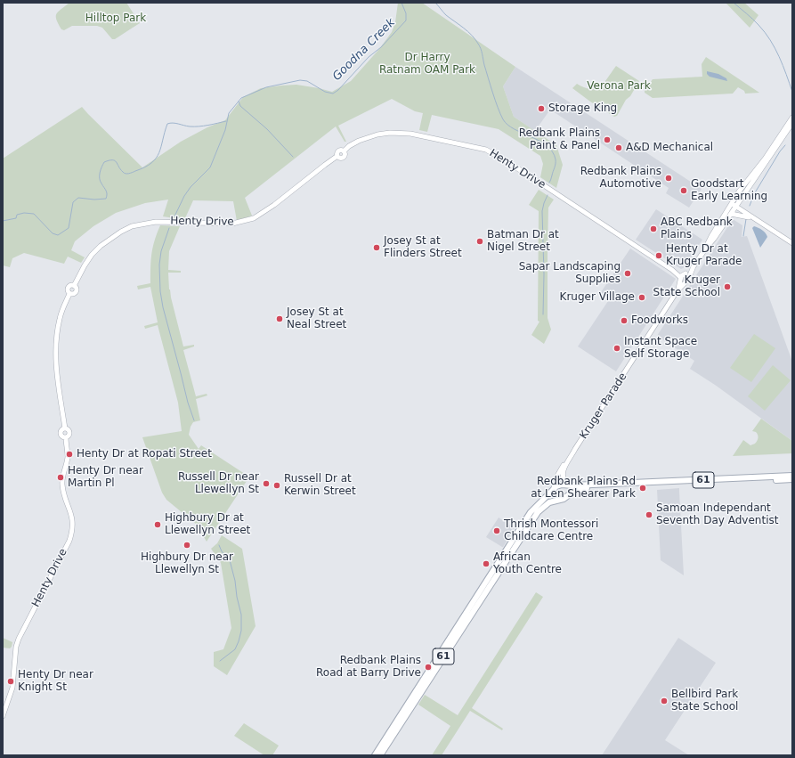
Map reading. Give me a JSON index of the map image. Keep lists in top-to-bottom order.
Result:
{
  "streets": {
    "main road": ["61"],
    "street": ["Henty Drive", "Kruger Parade"]
  },
  "crossings": [
    ["Henty Drive", "Kruger Parade"],
    ["Kruger Parade", "61"]
  ],
  "water": ["Goodna Creek"],
  "parks": ["Hilltop Park", "Dr Harry Ratnam OAM Park", "Verona Park"],
  "places": [
    "Storage King",
    "Redbank Plains Paint & Panel",
    "A&D Mechanical",
    "Redbank Plains Automotive",
    "Goodstart Early Learning",
    "ABC Redbank Plains",
    "Batman Dr at Nigel Street",
    "Josey St at Flinders Street",
    "Henty Dr at Kruger Parade",
    "Sapar Landscaping Supplies",
    "Kruger State School",
    "Kruger Village",
    "Josey St at Neal Street",
    "Foodworks",
    "Instant Space Self Storage",
    "Henty Dr at Ropati Street",
    "Henty Dr near Martin Pl",
    "Russell Dr near Llewellyn St",
    "Russell Dr at Kerwin Street",
    "Redbank Plains Rd at Len Shearer Park",
    "Samoan Independant Seventh Day Adventist",
    "Highbury Dr at Llewellyn Street",
    "Thrish Montessori Childcare Centre",
    "Highbury Dr near Llewellyn St",
    "African Youth Centre",
    "Redbank Plains Road at Barry Drive",
    "Henty Dr near Knight St",
    "Bellbird Park State School"
  ]
}
